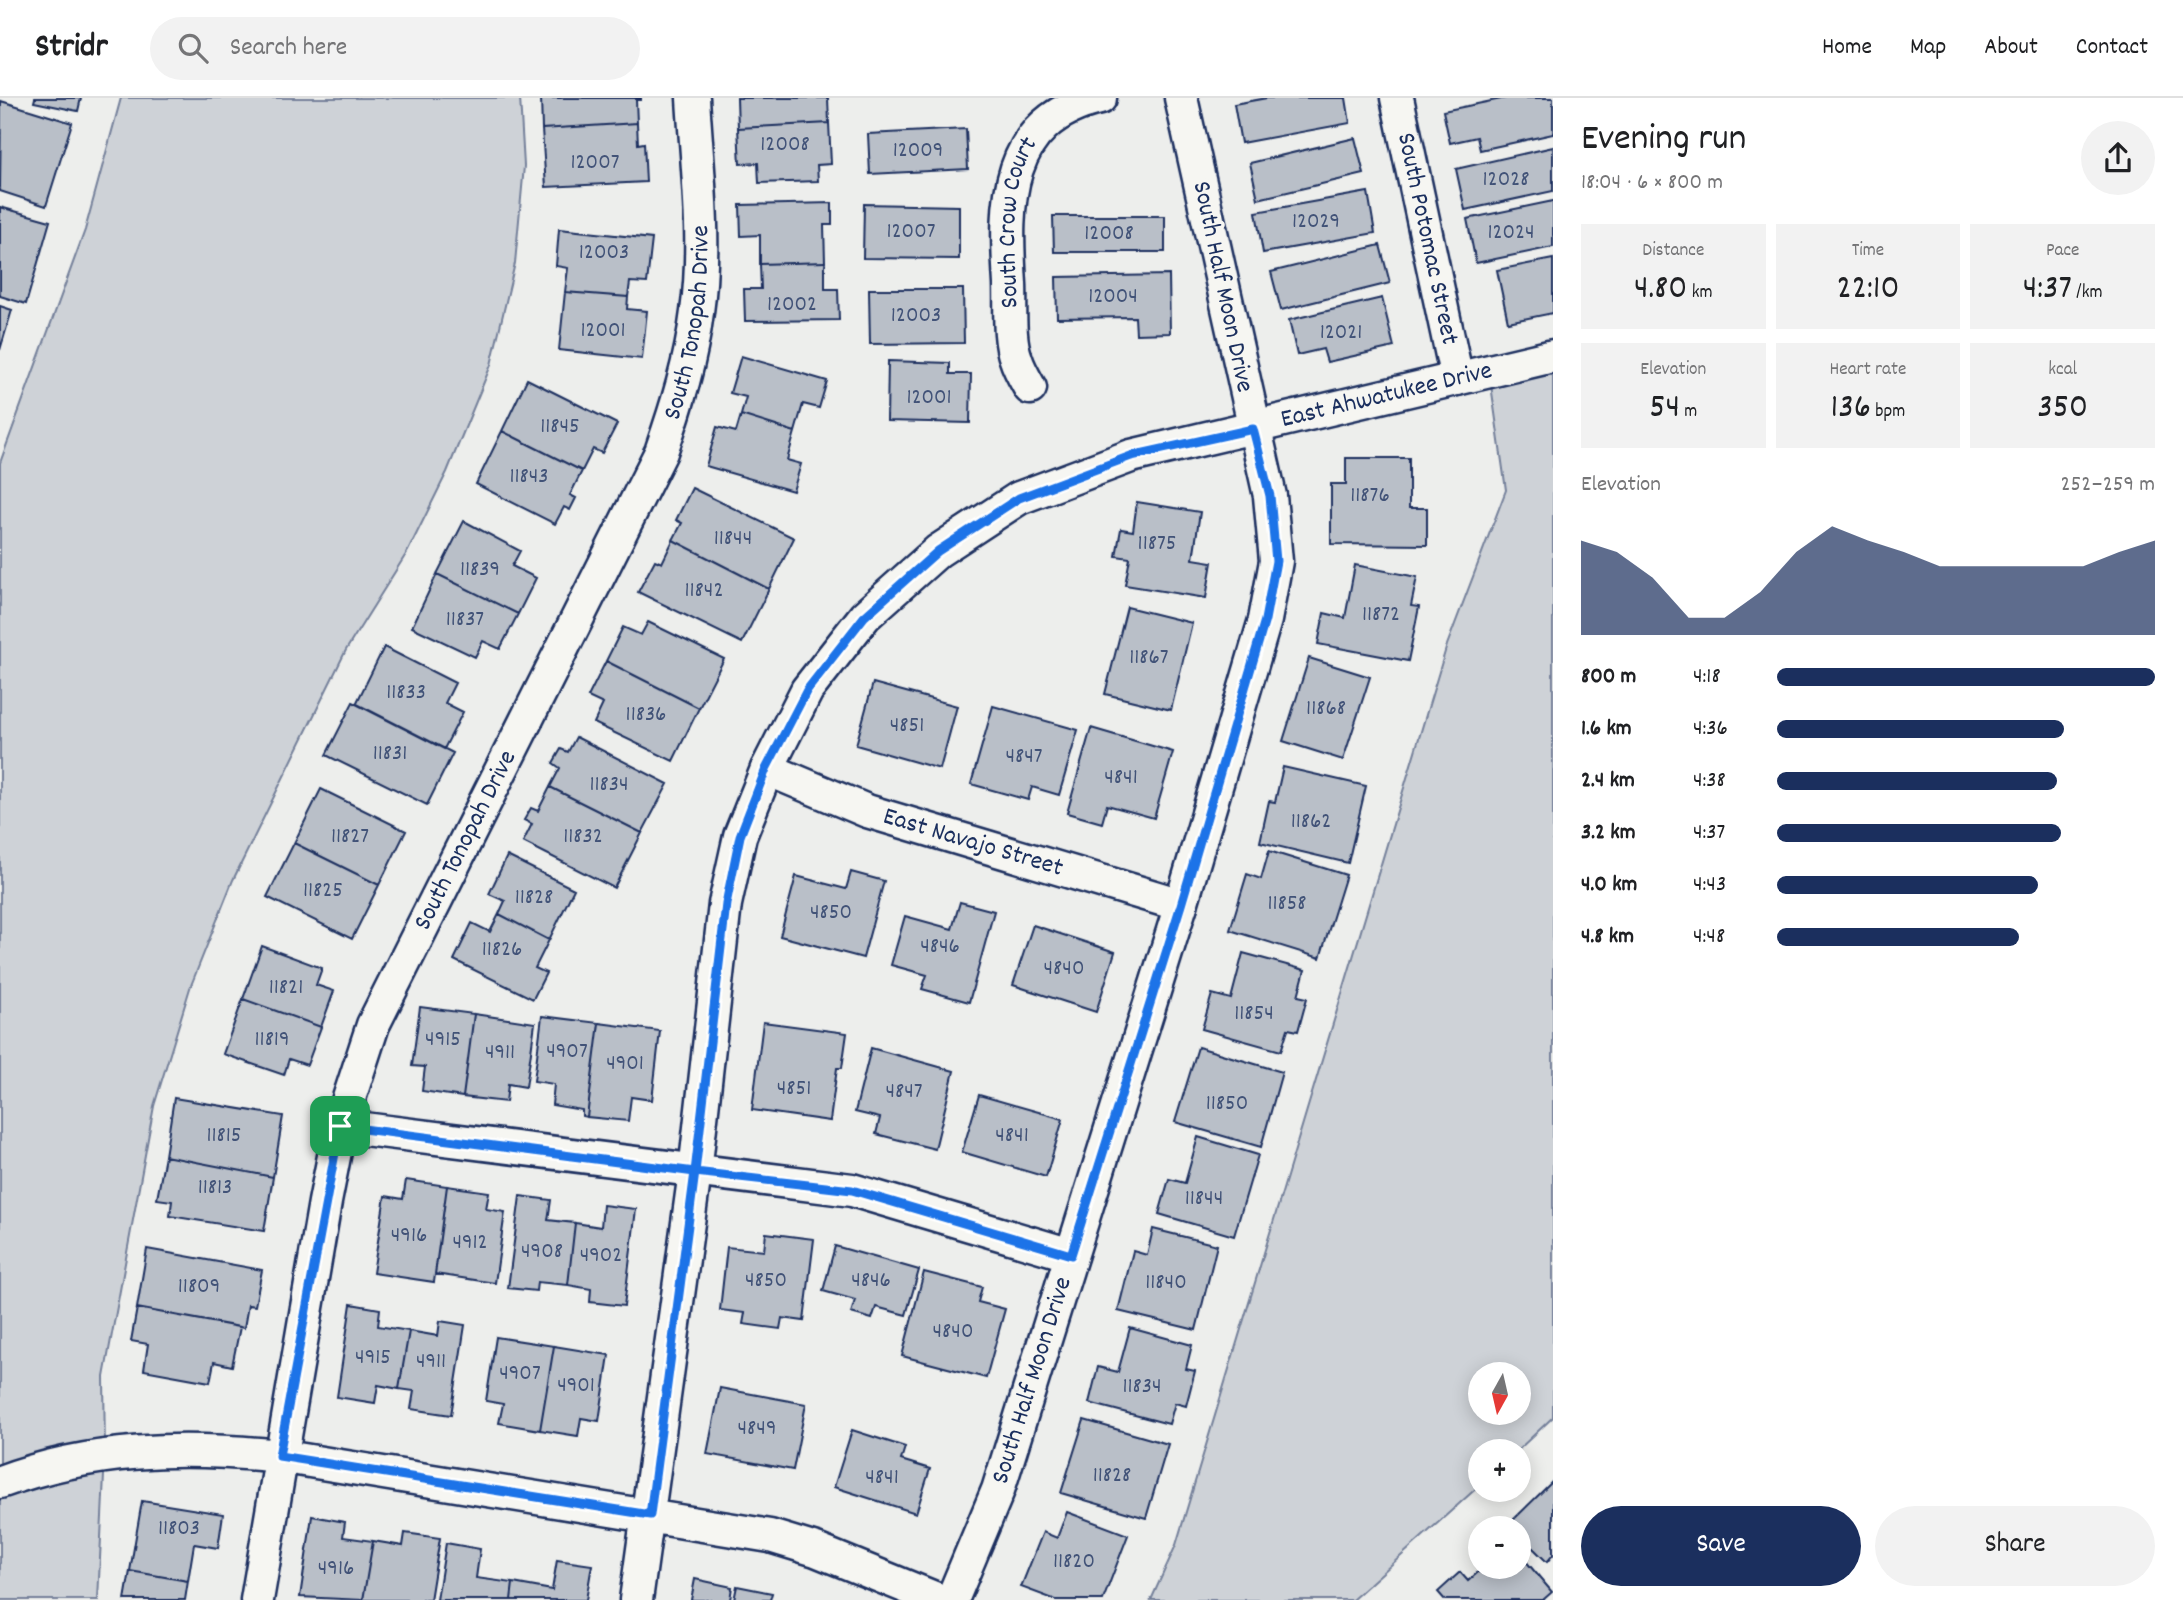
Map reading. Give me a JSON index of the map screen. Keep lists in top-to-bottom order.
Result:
{
  "streets": {
    "street": [
      "South Crow Court",
      "South Potomac Street",
      "South Half Moon Drive",
      "South Tonopah Drive",
      "East Ahwatukee Drive",
      "East Navajo Street"
    ]
  },
  "crossings": [
    ["South Potomac Street", "East Ahwatukee Drive"],
    ["South Half Moon Drive", "East Ahwatukee Drive"],
    ["South Half Moon Drive", "East Navajo Street"],
    ["East Ahwatukee Drive", "East Navajo Street"]
  ],
  "house_numbers": [
    "12008",
    "12009",
    "12007",
    "12028",
    "12029",
    "12007",
    "12024",
    "12008",
    "12003",
    "12004",
    "12002",
    "12003",
    "12001",
    "12021",
    "12001",
    "11845",
    "11843",
    "11876",
    "11844",
    "11875",
    "11839",
    "11842",
    "11872",
    "11837",
    "11867",
    "11833",
    "11868",
    "11836",
    "4851",
    "11831",
    "4847",
    "4841",
    "11834",
    "11862",
    "11827",
    "11832",
    "11825",
    "11828",
    "11858",
    "4850",
    "4846",
    "11826",
    "4840",
    "11821",
    "11854",
    "11819",
    "4915",
    "4907",
    "4911",
    "4901",
    "4851",
    "4847",
    "11850",
    "11815",
    "4841",
    "11813",
    "11844",
    "4916",
    "4912",
    "4908",
    "4902",
    "4850",
    "4846",
    "11840",
    "11809",
    "4840",
    "4915",
    "4911",
    "4907",
    "4901",
    "11834",
    "4849",
    "11828",
    "4841",
    "11803",
    "11820",
    "4916"
  ],
  "north": "bottom",
  "page": {
    "header": "Stridr",
    "search": "Search here",
    "nav": [
      "Home",
      "Map",
      "About",
      "Contact"
    ],
    "heading": ["Evening run", "18:04 · 6 × 800 m"],
    "stats": [
      ["Distance", "4.80 km"],
      ["Time", "22:10"],
      ["Pace", "4:37 /km"],
      ["Elevation", "54 m"],
      ["Heart rate", "136 bpm"],
      ["kcal", "350"]
    ],
    "chart": ["Elevation", "252–259 m"],
    "list": [
      {
        "name": "800 m",
        "note": "4:18"
      },
      {
        "name": "1.6 km",
        "note": "4:36"
      },
      {
        "name": "2.4 km",
        "note": "4:38"
      },
      {
        "name": "3.2 km",
        "note": "4:37"
      },
      {
        "name": "4.0 km",
        "note": "4:43"
      },
      {
        "name": "4.8 km",
        "note": "4:48"
      }
    ],
    "map_buttons": ["+", "−"],
    "buttons": ["Save", "Share"]
  }
}
